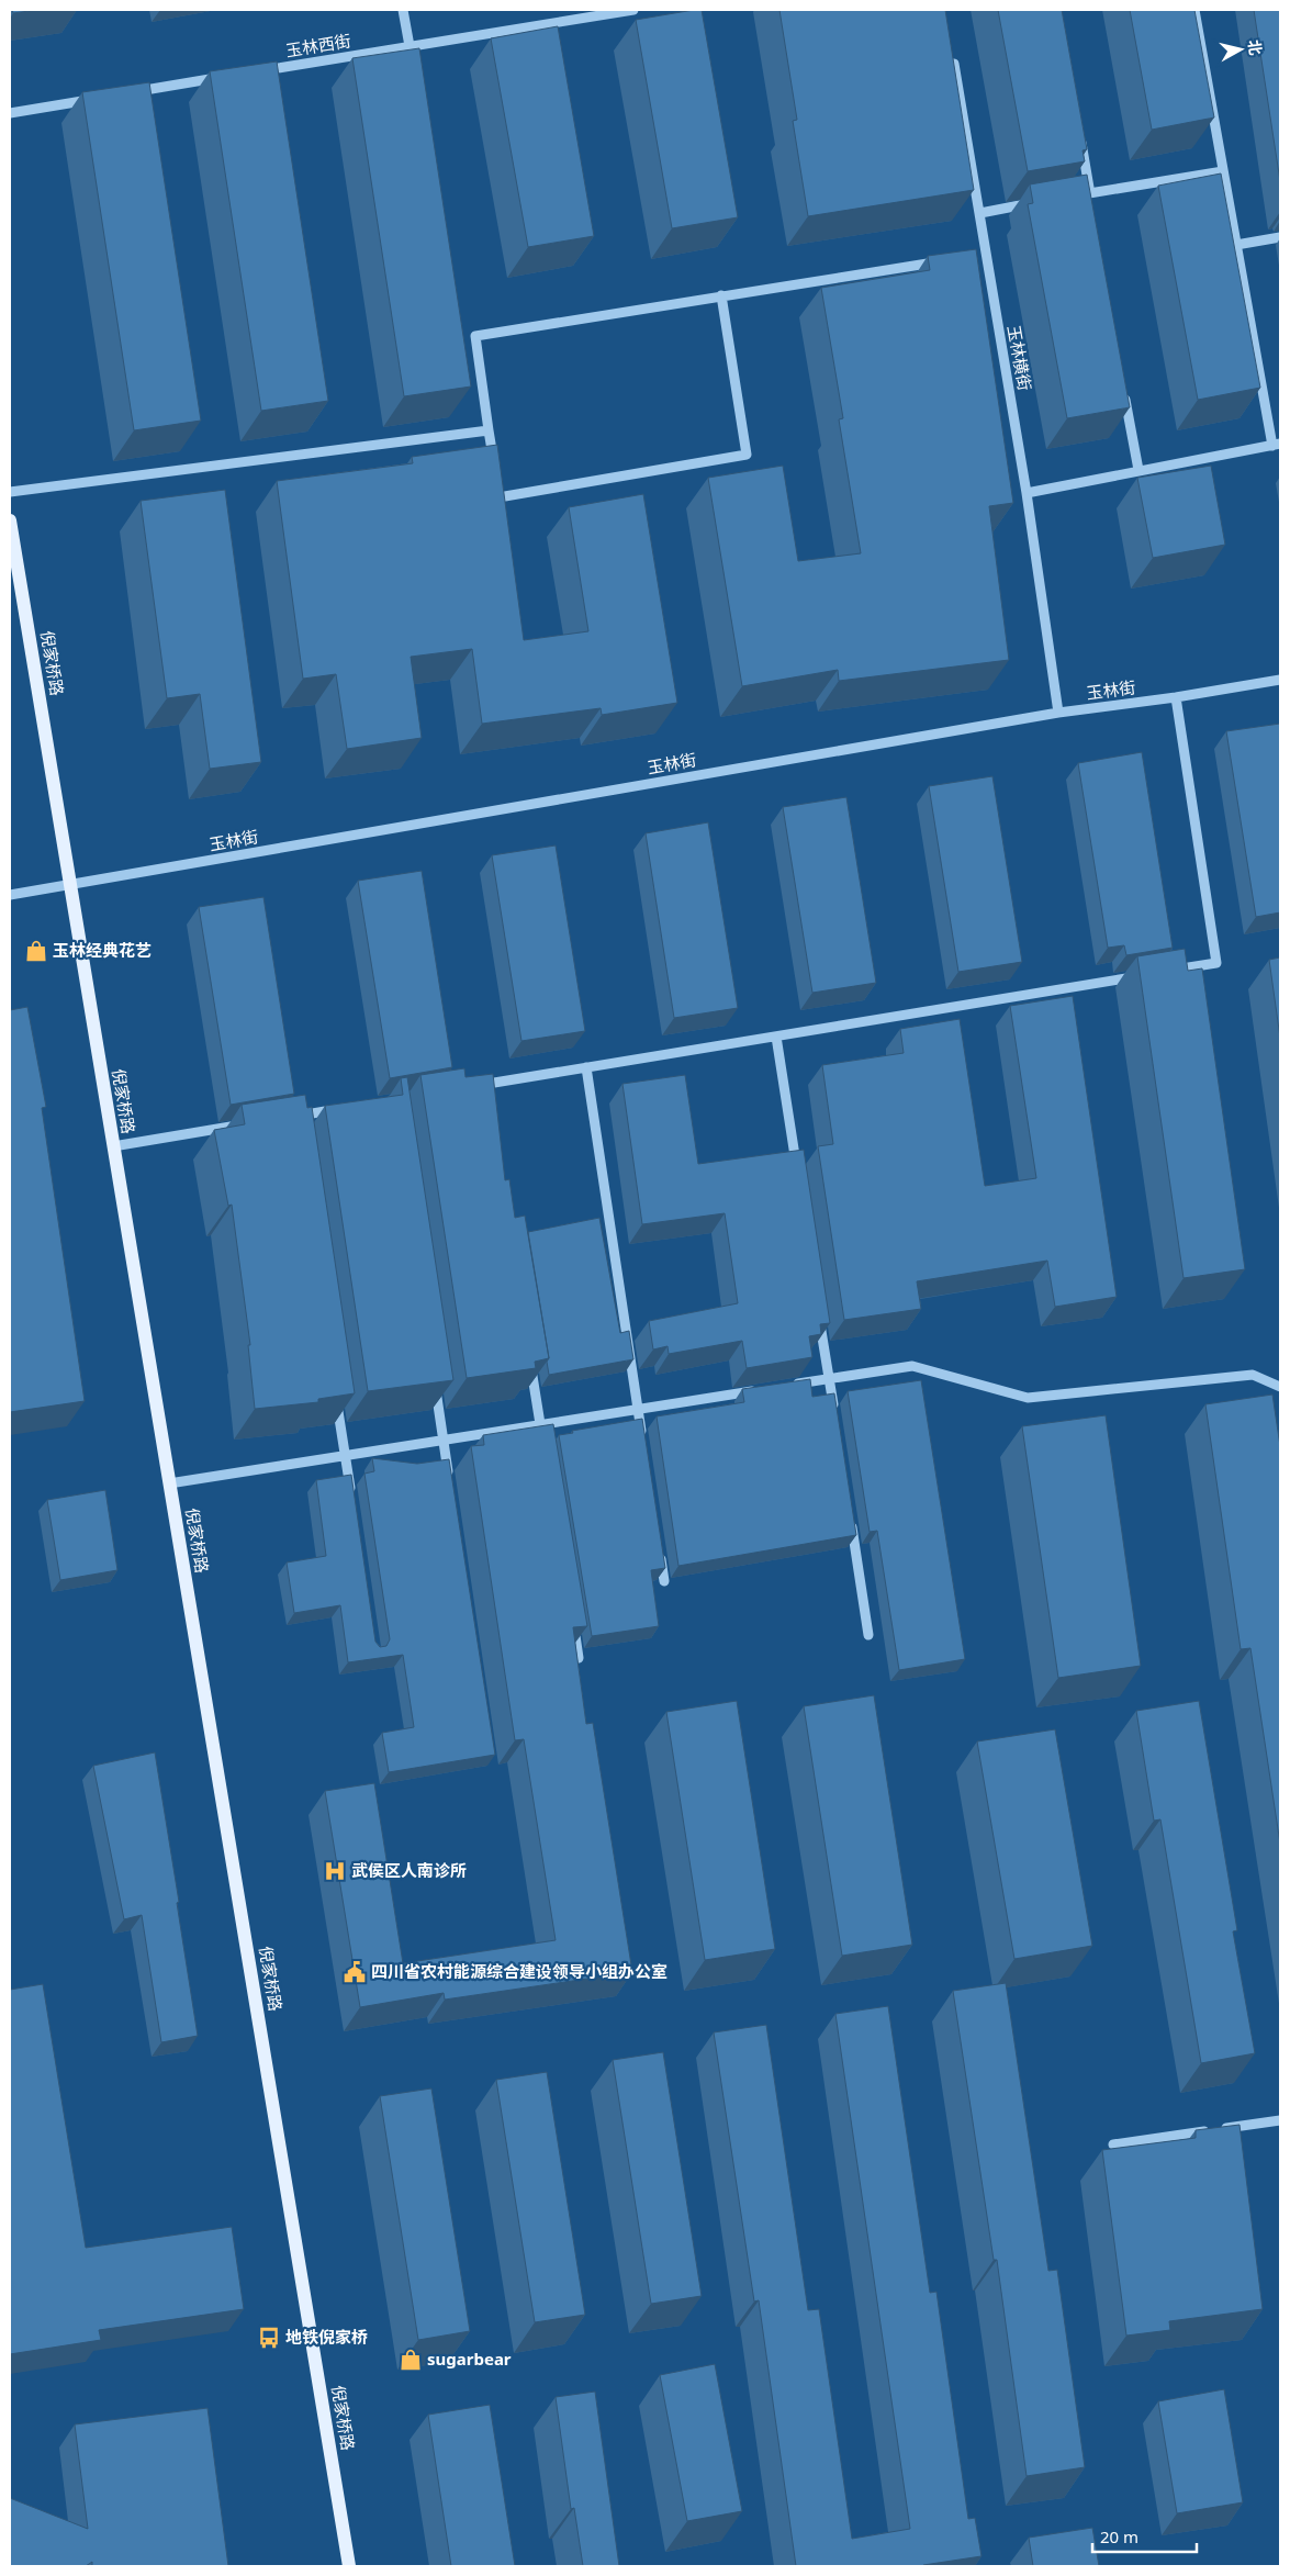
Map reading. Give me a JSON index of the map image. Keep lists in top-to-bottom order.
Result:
{
  "streets": {
    "main road": ["倪家桥路"],
    "street": ["玉林西街", "玉林横街", "玉林街"]
  },
  "crossings": [
    ["玉林横街", "玉林街"],
    ["倪家桥路", "玉林街"]
  ],
  "places": {
    "shop": ["玉林经典花艺", "sugarbear"],
    "hospital": ["武侯区人南诊所"],
    "public building": ["四川省农村能源综合建设领导小组办公室"],
    "bus stop": ["地铁倪家桥"]
  },
  "scale_bar": "20 m",
  "north": "right"
}
